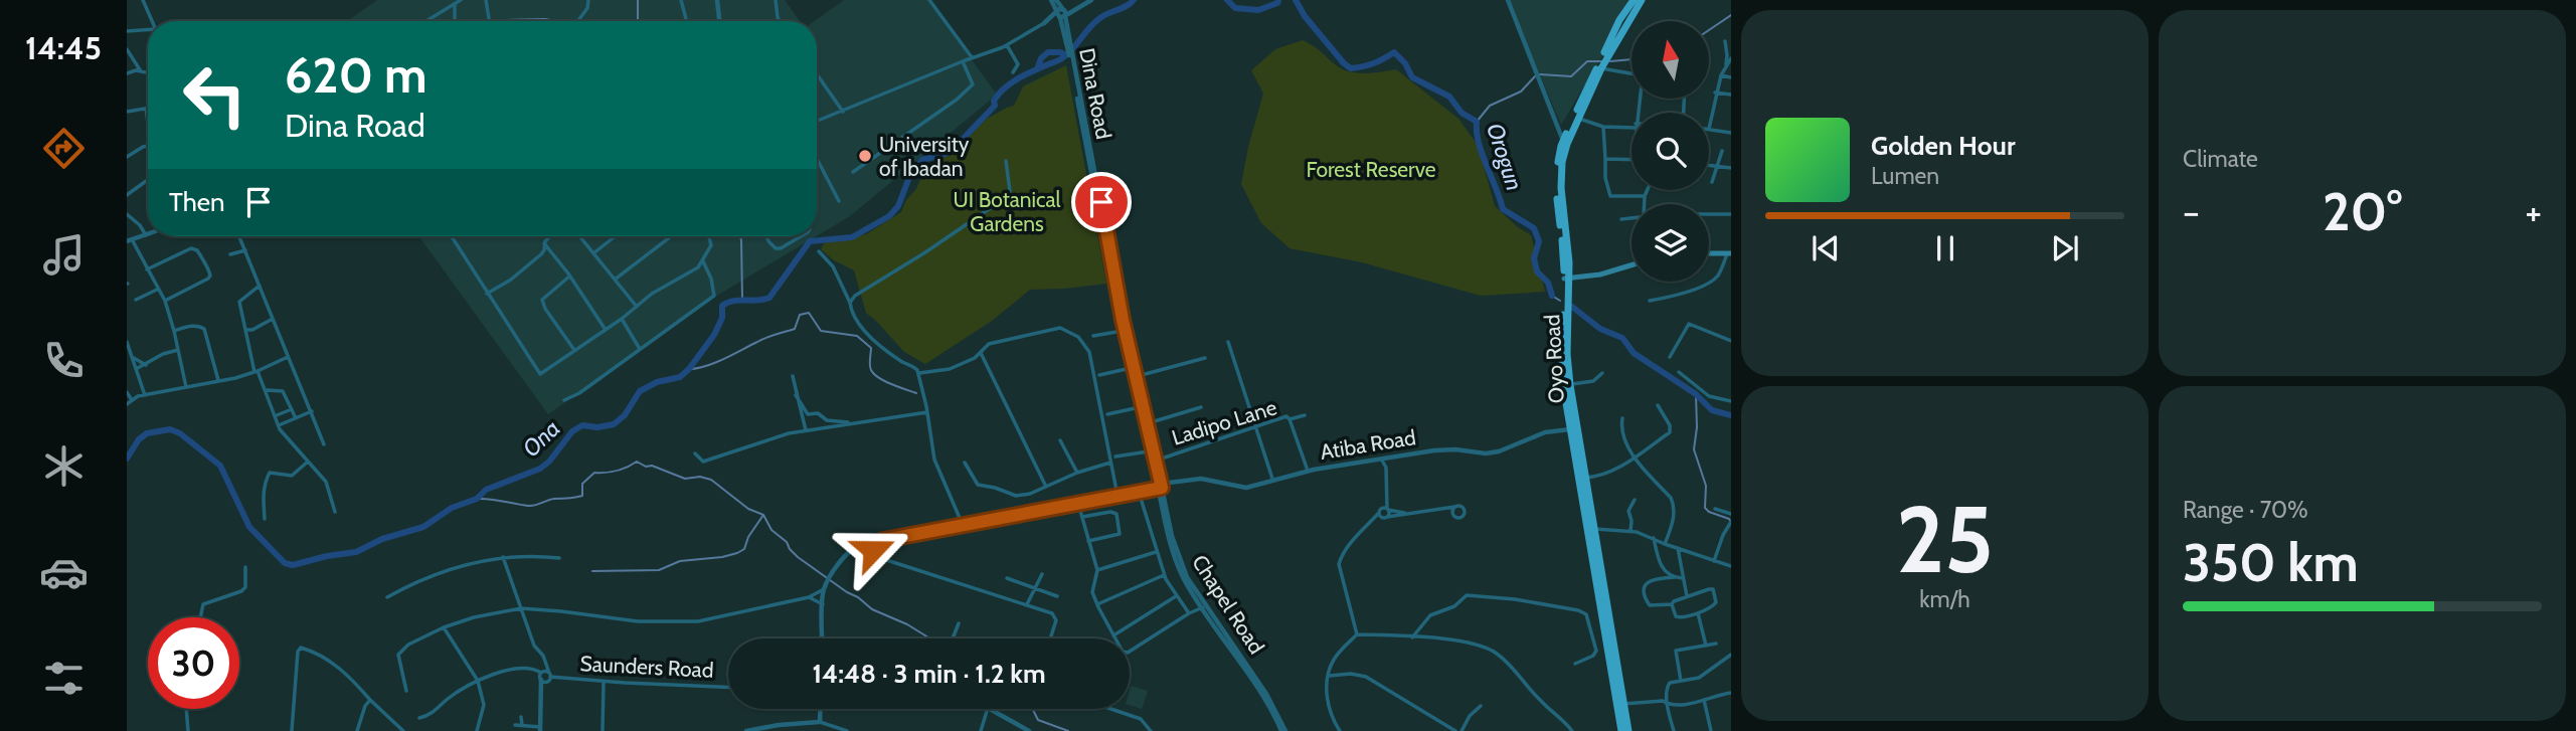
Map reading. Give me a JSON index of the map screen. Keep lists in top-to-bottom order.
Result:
{
  "streets": {
    "highway": ["Oyo Road"],
    "street": [
      "Dina Road",
      "Ladipo Lane",
      "Atiba Road",
      "Chapel Road",
      "Saunders Road"
    ]
  },
  "crossings": [
    ["Dina Road", "Ladipo Lane"],
    ["Dina Road", "Atiba Road"],
    ["Dina Road", "Chapel Road"],
    ["Oyo Road", "Atiba Road"],
    ["Ladipo Lane", "Atiba Road"],
    ["Atiba Road", "Chapel Road"]
  ],
  "water": ["Orogun", "Ona"],
  "parks": ["Forest Reserve", "UI Botanical Gardens"],
  "places": ["University of Ibadan"],
  "north": "top",
  "page": {
    "tabs": "14:45",
    "tile": [
      "Climate",
      ["25", "km/h"],
      ["Range · 70%", "350 km"]
    ],
    "turn": ["620 m", "Dina Road"],
    "song": ["Golden Hour", "Lumen"],
    "then": "Then",
    "heat": ["−", "20°", "+"],
    "limit": "30",
    "trip": "14:48 · 3 min · 1.2 km"
  }
}
